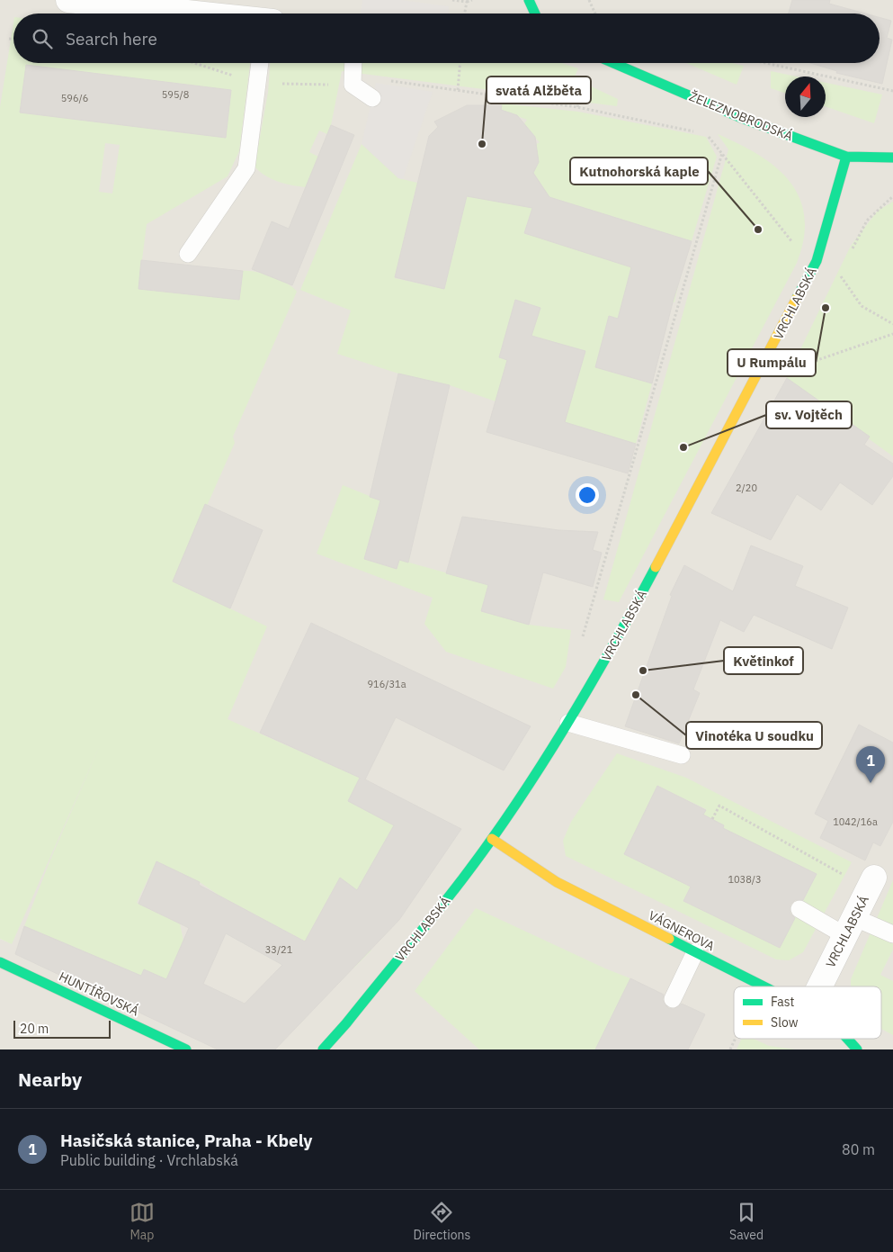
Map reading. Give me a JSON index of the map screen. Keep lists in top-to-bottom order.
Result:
{
  "streets": {
    "street": [
      "ŽELEZNOBRODSKÁ",
      "VRCHLABSKÁ",
      "VÁGNEROVA",
      "HUNTÍŘOVSKÁ"
    ]
  },
  "crossings": [
    ["ŽELEZNOBRODSKÁ", "VRCHLABSKÁ"],
    ["VRCHLABSKÁ", "VÁGNEROVA"]
  ],
  "places": [
    "svatá Alžběta",
    "Kutnohorská kaple",
    "U Rumpálu",
    "sv. Vojtěch",
    "Květinkof",
    "Vinotéka U soudku"
  ],
  "house_numbers": [
    "595/8",
    "596/6",
    "2/20",
    "916/31a",
    "1042/16a",
    "1038/3",
    "33/21"
  ],
  "legend": ["Fast", "Slow"],
  "scale_bar": "20 m",
  "north": "top",
  "page": {
    "search": "Search here",
    "pins": "1",
    "scale": "20 m",
    "heading": "Nearby",
    "list": [
      {
        "mark": "1",
        "name": "Hasičská stanice, Praha - Kbely",
        "note": "Public building · Vrchlabská",
        "value": "80 m"
      }
    ],
    "nav": ["Map", "Directions", "Saved"]
  }
}
